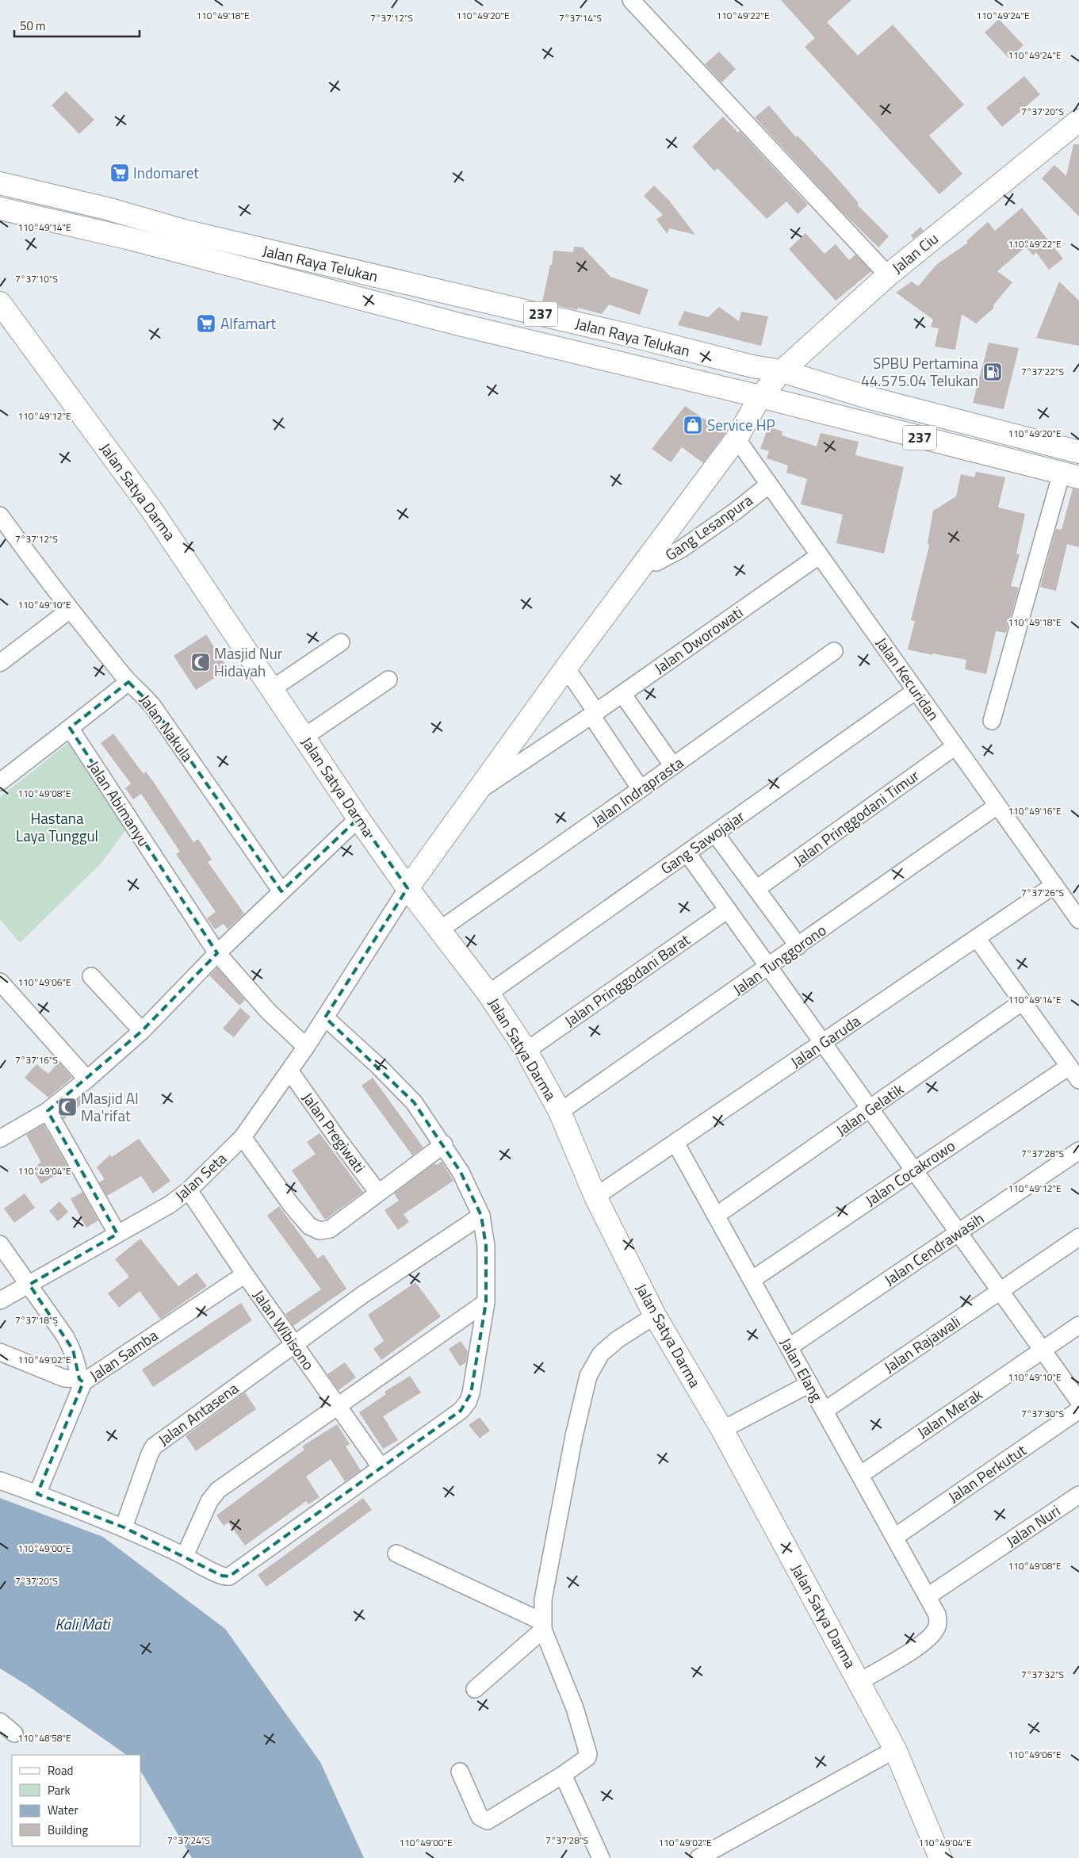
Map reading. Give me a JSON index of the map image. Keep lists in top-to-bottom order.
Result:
{
  "streets": {
    "main road": [
      "Jalan Ciu",
      "Jalan Raya Telukan",
      "237",
      "Jalan Satya Darma"
    ],
    "street": [
      "Gang Lesanpura",
      "Jalan Dworowati",
      "Jalan Kecuridan",
      "Jalan Nakula",
      "Jalan Indraprasta",
      "Jalan Abimanyu",
      "Jalan Pringgodani Timur",
      "Gang Sawojajar",
      "Jalan Tunggorono",
      "Jalan Pringgodani Barat",
      "Jalan Garuda",
      "Jalan Gelatik",
      "Jalan Pregiwati",
      "Jalan Cocakrowo",
      "Jalan Seta",
      "Jalan Cendrawasih",
      "Jalan Wibisono",
      "Jalan Rajawali",
      "Jalan Samba",
      "Jalan Elang",
      "Jalan Merak",
      "Jalan Antasena",
      "Jalan Perkutut",
      "Jalan Nuri"
    ]
  },
  "crossings": [
    ["Jalan Ciu", "Jalan Raya Telukan"],
    ["Jalan Ciu", "Jalan Satya Darma"],
    ["Jalan Ciu", "Gang Lesanpura"],
    ["Jalan Ciu", "Jalan Dworowati"],
    ["Jalan Ciu", "Jalan Kecuridan"],
    ["Jalan Ciu", "Jalan Seta"],
    ["Jalan Satya Darma", "Jalan Indraprasta"],
    ["Jalan Satya Darma", "Gang Sawojajar"],
    ["Jalan Satya Darma", "Jalan Tunggorono"],
    ["Jalan Satya Darma", "Jalan Pringgodani Barat"],
    ["Jalan Satya Darma", "Jalan Garuda"],
    ["Jalan Satya Darma", "Jalan Seta"],
    ["Jalan Satya Darma", "Jalan Elang"],
    ["Gang Lesanpura", "Jalan Kecuridan"],
    ["Jalan Dworowati", "Jalan Kecuridan"],
    ["Jalan Kecuridan", "Jalan Pringgodani Timur"],
    ["Jalan Kecuridan", "Gang Sawojajar"],
    ["Jalan Kecuridan", "Jalan Tunggorono"],
    ["Jalan Kecuridan", "Jalan Garuda"],
    ["Jalan Abimanyu", "Jalan Seta"],
    ["Jalan Garuda", "Jalan Elang"],
    ["Jalan Gelatik", "Jalan Elang"],
    ["Jalan Pregiwati", "Jalan Seta"],
    ["Jalan Cocakrowo", "Jalan Elang"],
    ["Jalan Seta", "Jalan Wibisono"],
    ["Jalan Cendrawasih", "Jalan Elang"],
    ["Jalan Wibisono", "Jalan Samba"],
    ["Jalan Wibisono", "Jalan Antasena"],
    ["Jalan Rajawali", "Jalan Elang"],
    ["Jalan Elang", "Jalan Merak"],
    ["Jalan Elang", "Jalan Perkutut"],
    ["Jalan Elang", "Jalan Nuri"]
  ],
  "water": ["Kali Mati"],
  "parks": ["Hastana Laya Tunggul"],
  "places": {
    "supermarket": ["Indomaret", "Alfamart"],
    "fuel station": ["SPBU Pertamina 44.575.04 Telukan"],
    "shop": ["Service HP"],
    "mosque": ["Masjid Nur Hidayah", "Masjid Al Ma'rifat"]
  },
  "legend": [
    "Road",
    "Park",
    "Water",
    "Building"
  ],
  "scale_bar": "50 m",
  "coordinates": [
    "110°49'18\"E",
    "110°49'20\"E",
    "110°49'22\"E",
    "110°49'24\"E",
    "7°37'12\"S",
    "7°37'14\"S",
    "7°37'20\"S",
    "110°49'14\"E",
    "7°37'10\"S",
    "7°37'22\"S",
    "110°49'12\"E",
    "110°49'10\"E",
    "110°49'08\"E",
    "110°49'16\"E",
    "7°37'26\"S",
    "110°49'06\"E",
    "7°37'16\"S",
    "7°37'28\"S",
    "110°49'04\"E",
    "7°37'18\"S",
    "110°49'02\"E",
    "7°37'30\"S",
    "110°49'00\"E",
    "7°37'32\"S",
    "110°48'58\"E",
    "7°37'24\"S"
  ]
}
